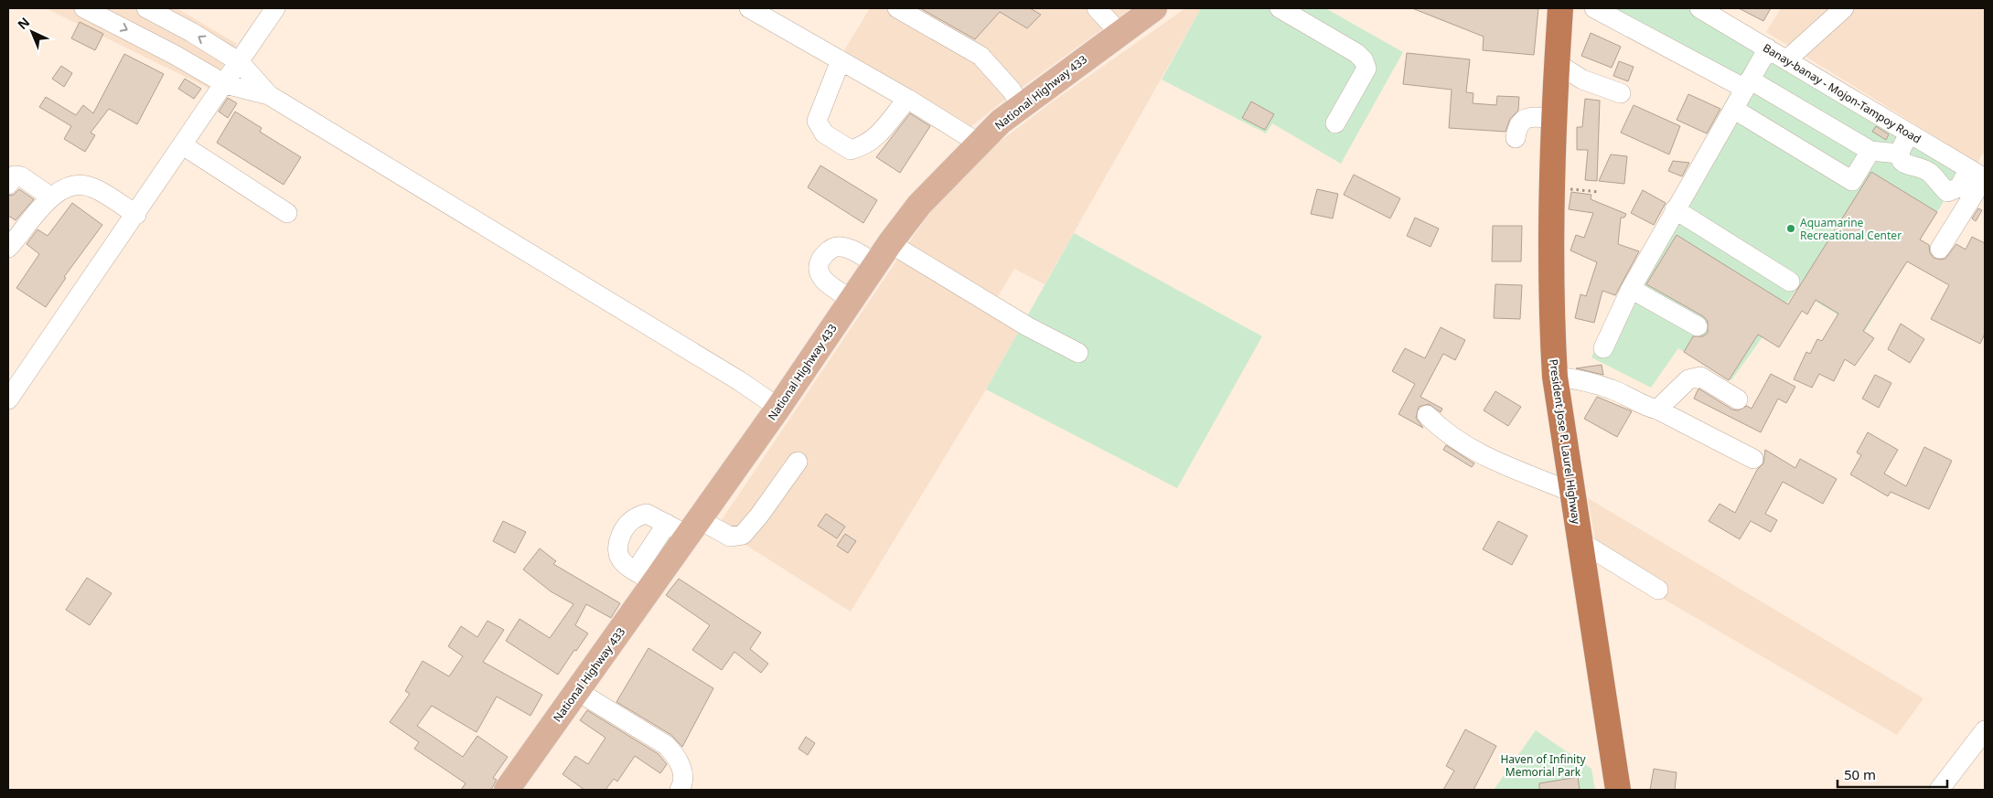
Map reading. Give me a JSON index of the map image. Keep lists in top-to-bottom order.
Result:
{
  "streets": {
    "highway": ["President Jose P. Laurel Highway"],
    "main road": ["National Highway 433"],
    "street": ["Banay-banay - Mojon-Tampoy Road"]
  },
  "parks": ["Haven of Infinity Memorial Park"],
  "places": ["Aquamarine Recreational Center"],
  "scale_bar": "50 m",
  "north": "top left"
}
